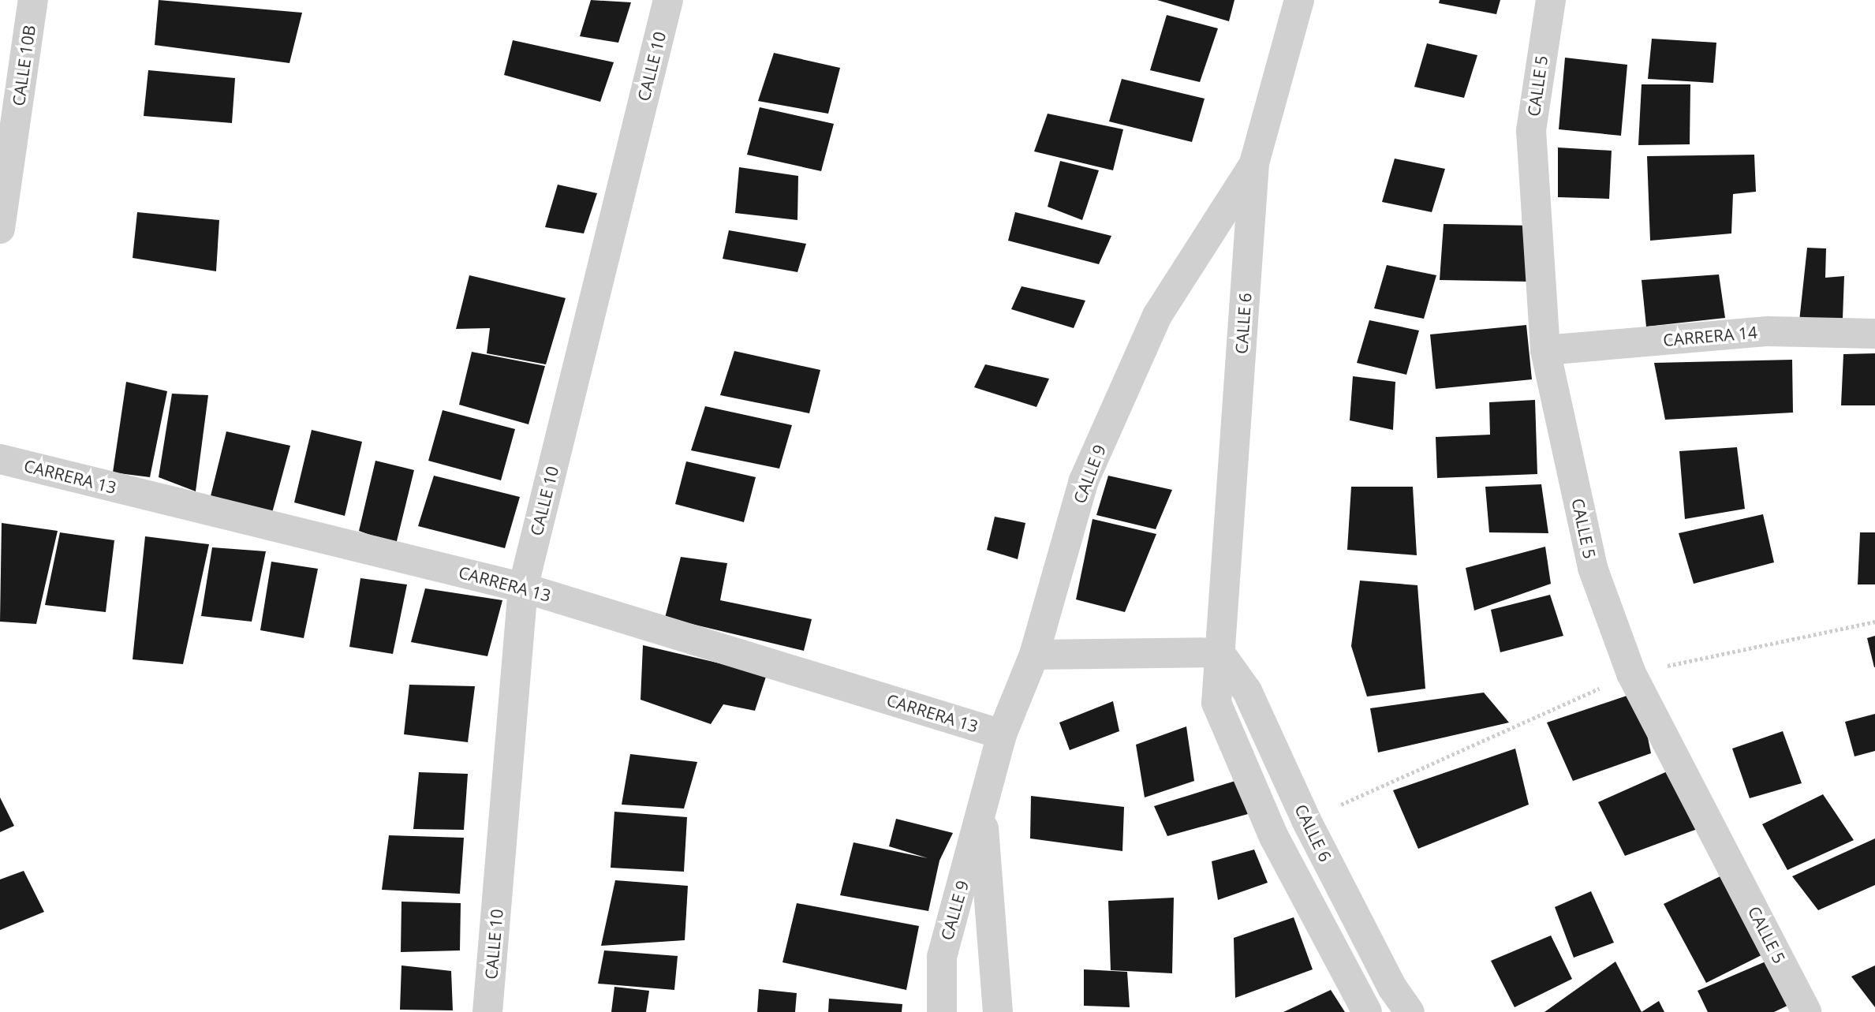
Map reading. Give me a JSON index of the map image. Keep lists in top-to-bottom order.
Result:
{
  "streets": {
    "street": [
      "CALLE 10B",
      "CALLE 10",
      "CALLE 5",
      "CALLE 6",
      "CARRERA 14",
      "CALLE 9",
      "CARRERA 13"
    ]
  },
  "crossings": [
    ["CALLE 10", "CARRERA 13"],
    ["CALLE 5", "CARRERA 14"],
    ["CALLE 6", "CALLE 9"],
    ["CALLE 9", "CARRERA 13"]
  ]
}
